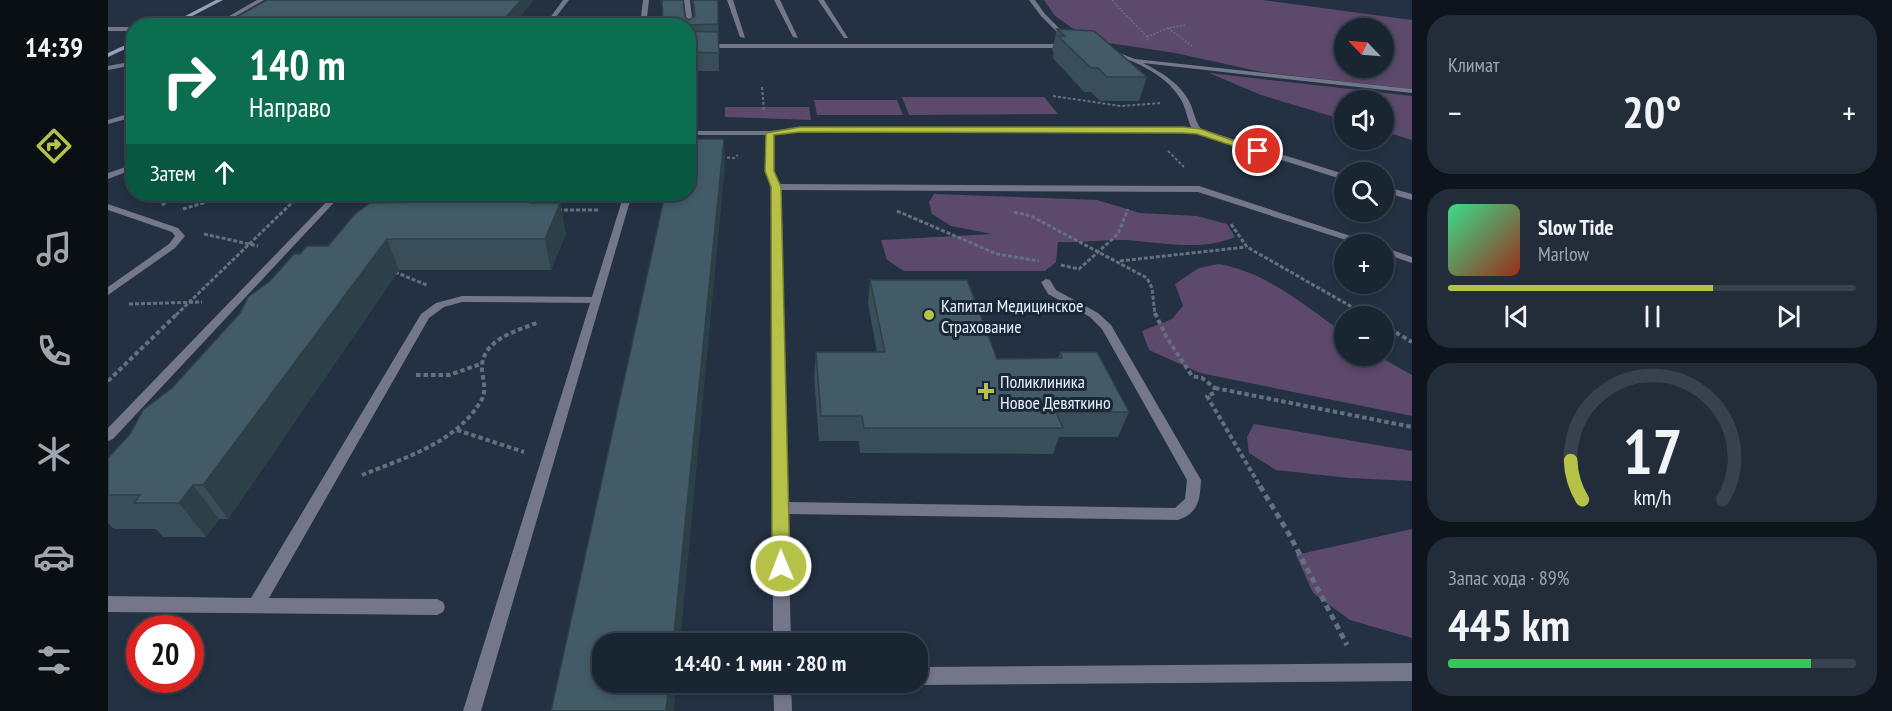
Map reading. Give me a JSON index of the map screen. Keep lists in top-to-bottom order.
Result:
{
  "places": {
    "other": ["Капитал Медицинское Страхование"],
    "health": ["Поликлиника Новое Девяткино"]
  },
  "north": "top left",
  "page": {
    "tabs": "14:39",
    "tile": [
      "Климат",
      ["Запас хода · 89%", "445 km"]
    ],
    "map_buttons": ["+", "−"],
    "turn": ["140 m", "Направо"],
    "heat": ["−", "20°", "+"],
    "then": "Затем",
    "song": ["Slow Tide", "Marlow"],
    "limit": "20",
    "trip": "14:40 · 1 мин · 280 m",
    "gauge": ["17", "km/h"]
  }
}
